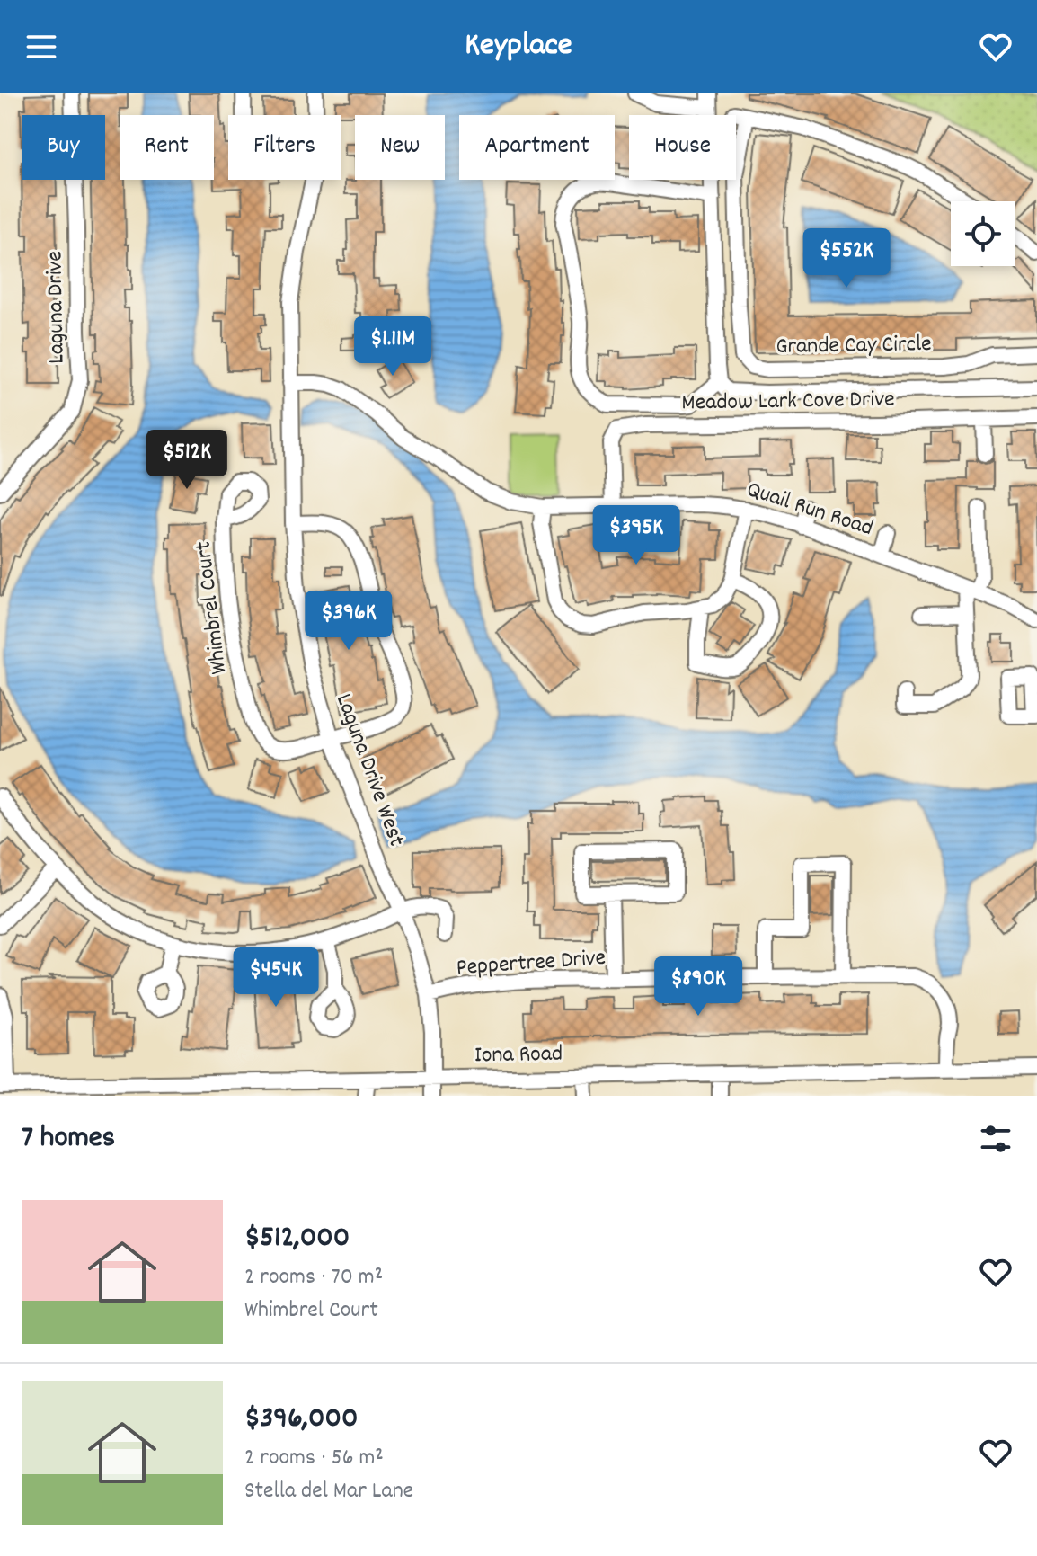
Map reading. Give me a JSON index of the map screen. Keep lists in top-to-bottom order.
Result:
{
  "streets": {
    "street": [
      "Laguna Drive",
      "Grande Cay Circle",
      "Meadow Lark Cove Drive",
      "Quail Run Road",
      "Whimbrel Court",
      "Laguna Drive West",
      "Peppertree Drive",
      "Iona Road"
    ]
  },
  "crossings": [
    ["Meadow Lark Cove Drive", "Quail Run Road"],
    ["Quail Run Road", "Laguna Drive West"],
    ["Whimbrel Court", "Laguna Drive West"],
    ["Laguna Drive West", "Peppertree Drive"],
    ["Laguna Drive West", "Iona Road"],
    ["Peppertree Drive", "Iona Road"]
  ],
  "page": {
    "header": "Keyplace",
    "chip": [
      "Buy",
      "Rent",
      "Filters",
      "New",
      "Apartment",
      "House"
    ],
    "price": [
      "$552K",
      "$1.11M",
      "$512K",
      "$395K",
      "$396K",
      "$454K",
      "$890K"
    ],
    "heading": "7 homes",
    "list": [
      {
        "name": "$512,000",
        "note": "2 rooms · 70 m² · Whimbrel Court"
      },
      {
        "name": "$396,000",
        "note": "2 rooms · 56 m² · Stella del Mar Lane"
      }
    ]
  }
}
